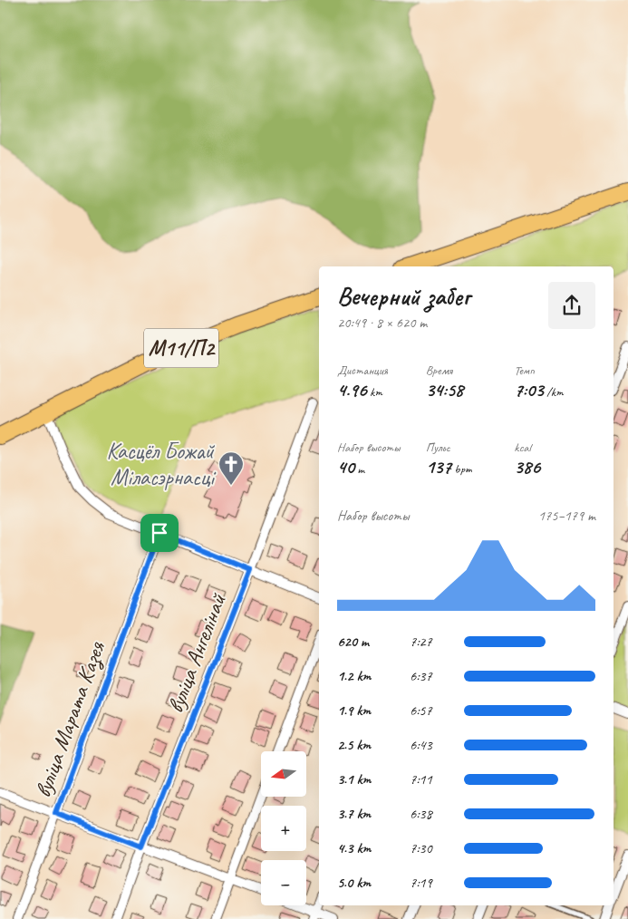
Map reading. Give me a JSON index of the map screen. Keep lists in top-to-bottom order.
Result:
{
  "streets": {
    "highway": ["М11/П2"],
    "street": ["вуліца Ангелінай", "вуліца Марата Казея"]
  },
  "places": {
    "church": ["Касцёл Божай Міласэрнасці"]
  },
  "north": "left",
  "page": {
    "heading": ["Вечерний забег", "20:49 · 8 × 620 m"],
    "stats": [
      ["Дистанция", "4.96 km"],
      ["Время", "34:58"],
      ["Темп", "7:03 /km"],
      ["Набор высоты", "40 m"],
      ["Пульс", "137 bpm"],
      ["kcal", "386"]
    ],
    "chart": ["Набор высоты", "175–179 m"],
    "list": [
      {
        "name": "620 m",
        "note": "7:27"
      },
      {
        "name": "1.2 km",
        "note": "6:37"
      },
      {
        "name": "1.9 km",
        "note": "6:57"
      },
      {
        "name": "2.5 km",
        "note": "6:43"
      },
      {
        "name": "3.1 km",
        "note": "7:11"
      },
      {
        "name": "3.7 km",
        "note": "6:38"
      },
      {
        "name": "4.3 km",
        "note": "7:30"
      },
      {
        "name": "5.0 km",
        "note": "7:19"
      }
    ],
    "map_buttons": ["+", "−"]
  }
}
